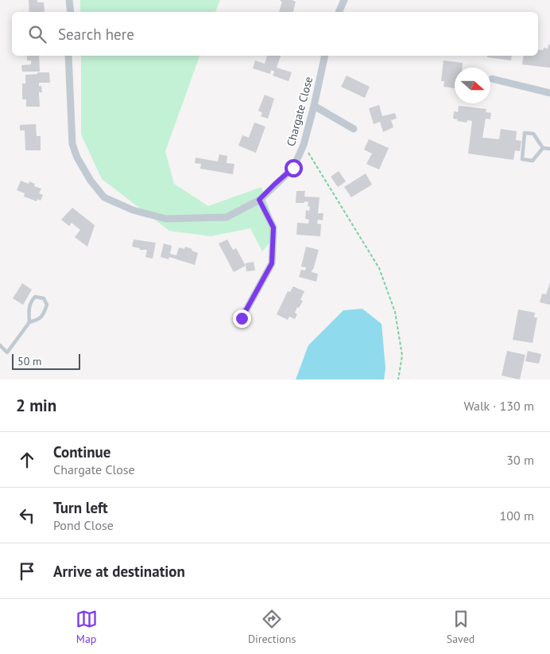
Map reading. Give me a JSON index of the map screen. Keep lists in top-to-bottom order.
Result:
{
  "streets": {
    "street": ["Chargate Close"]
  },
  "scale_bar": "50 m",
  "north": "right",
  "page": {
    "search": "Search here",
    "scale": "50 m",
    "heading": ["2 min", "Walk · 130 m"],
    "list": [
      ["Continue", "Chargate Close", "30 m"],
      ["Turn left", "Pond Close", "100 m"],
      "Arrive at destination"
    ],
    "nav": ["Map", "Directions", "Saved"]
  }
}
